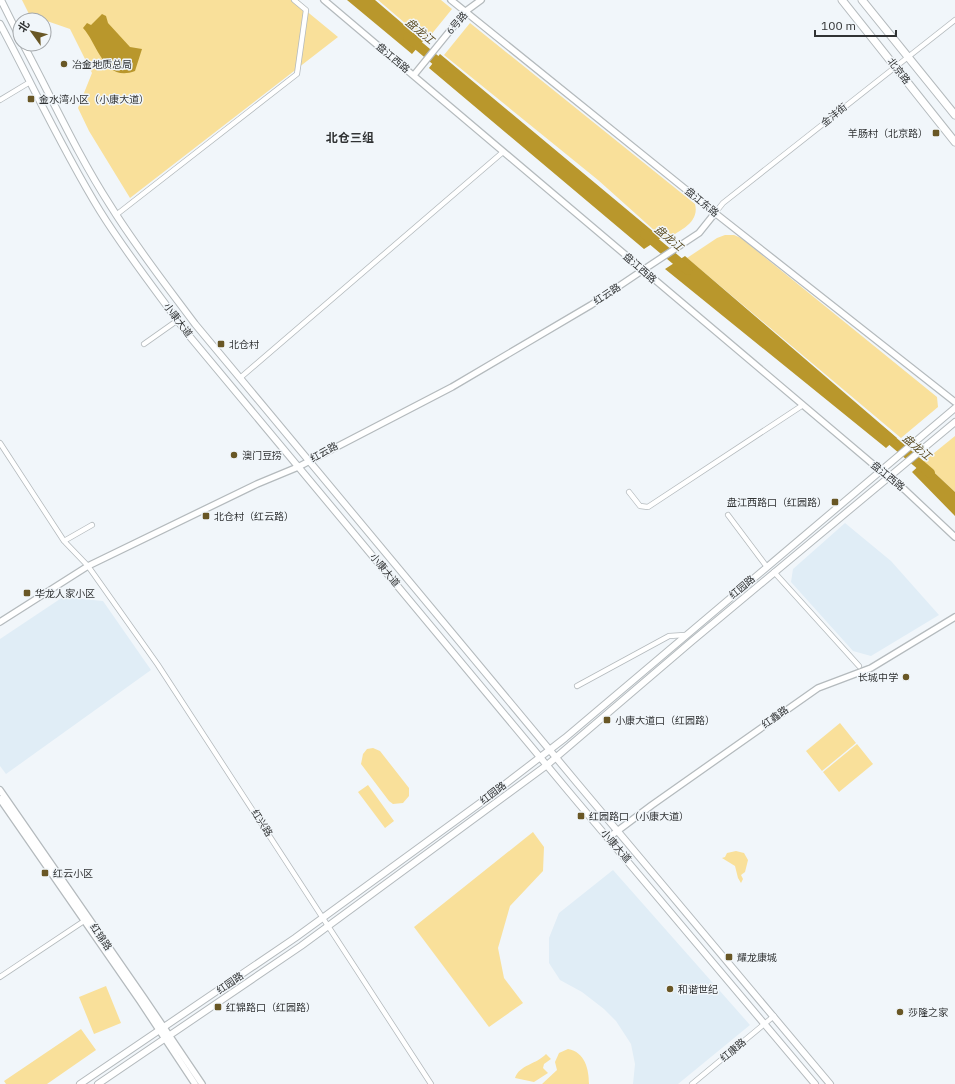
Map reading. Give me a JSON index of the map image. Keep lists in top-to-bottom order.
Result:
{
  "streets": {
    "main road": ["北京路", "小康大道", "红园路"],
    "street": [
      "6号路",
      "盘江西路",
      "金沣街",
      "盘江东路",
      "红云路",
      "红鑫路",
      "红兴路",
      "红锦路",
      "红康路"
    ]
  },
  "crossings": [
    ["6号路", "盘江西路"],
    ["6号路", "盘江东路"],
    ["盘江西路", "红云路"],
    ["盘江西路", "红园路"],
    ["北京路", "金沣街"],
    ["金沣街", "盘江东路"],
    ["金沣街", "红云路"],
    ["盘江东路", "红云路"],
    ["红云路", "小康大道"],
    ["红云路", "红兴路"],
    ["小康大道", "红园路"],
    ["小康大道", "红鑫路"],
    ["小康大道", "红康路"],
    ["红园路", "红兴路"],
    ["红园路", "红锦路"]
  ],
  "districts": ["北仓三组"],
  "water": ["盘龙江"],
  "places": {
    "other": [
      "冶金地质总局",
      "澳门豆捞",
      "长城中学",
      "和谐世纪",
      "莎隆之家"
    ],
    "transit": [
      "金水湾小区（小康大道）",
      "羊肠村（北京路）",
      "北仓村",
      "盘江西路口（红园路）",
      "北仓村（红云路）",
      "华龙人家小区",
      "小康大道口（红园路）",
      "红园路口（小康大道）",
      "红云小区",
      "耀龙康城",
      "红锦路口（红园路）"
    ]
  },
  "scale_bar": "100 m",
  "north": "top left"
}
